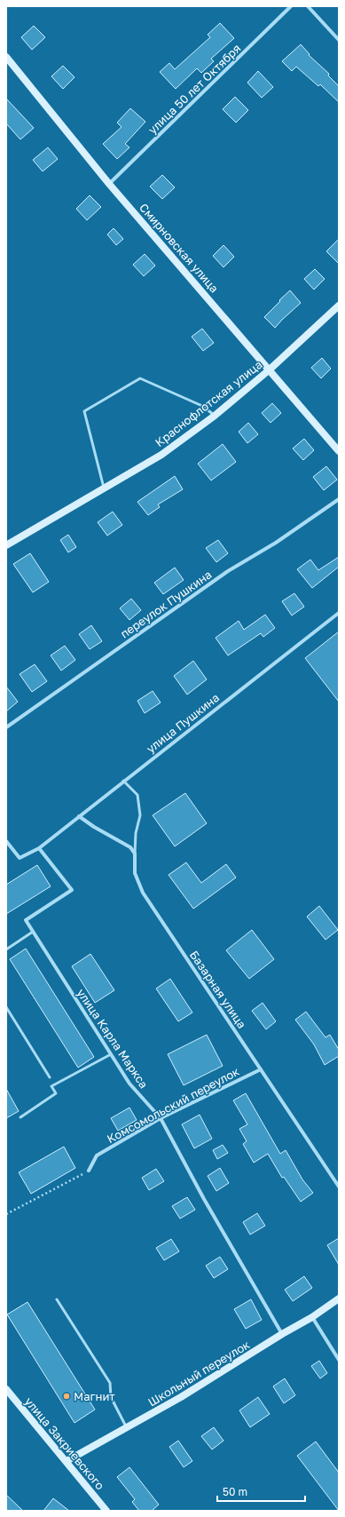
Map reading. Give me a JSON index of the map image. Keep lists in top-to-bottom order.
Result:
{
  "streets": {
    "street": [
      "улица 50 лет Октября",
      "Смирновская улица",
      "Краснофлотская улица",
      "переулок Пушкина",
      "улица Пушкина",
      "Базарная улица",
      "улица Карла Маркса",
      "Комсомольский переулок",
      "Школьный переулок",
      "улица Закриевского"
    ]
  },
  "crossings": [
    ["улица 50 лет Октября", "Смирновская улица"],
    ["Смирновская улица", "Краснофлотская улица"],
    ["улица Пушкина", "улица Карла Маркса"],
    ["Базарная улица", "Комсомольский переулок"],
    ["улица Карла Маркса", "Комсомольский переулок"],
    ["улица Карла Маркса", "Школьный переулок"],
    ["Школьный переулок", "улица Закриевского"]
  ],
  "places": ["Магнит"],
  "scale_bar": "50 m"
}
